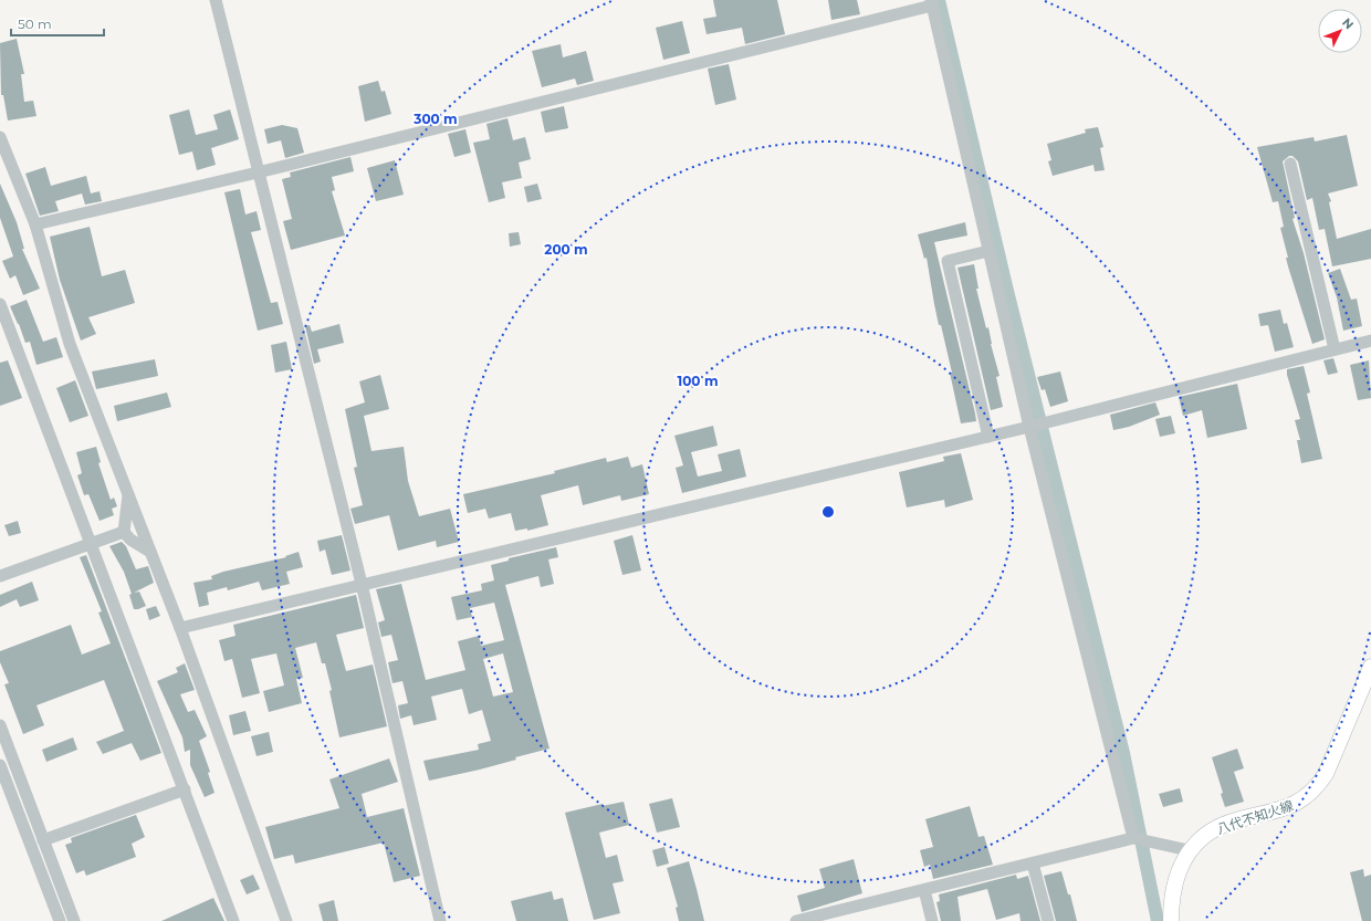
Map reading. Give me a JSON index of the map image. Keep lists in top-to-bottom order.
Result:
{
  "streets": {
    "main road": ["八代不知火線"]
  },
  "scale_bar": "50 m",
  "north": "top right",
  "rings": ["300 m", "200 m", "100 m"]
}
